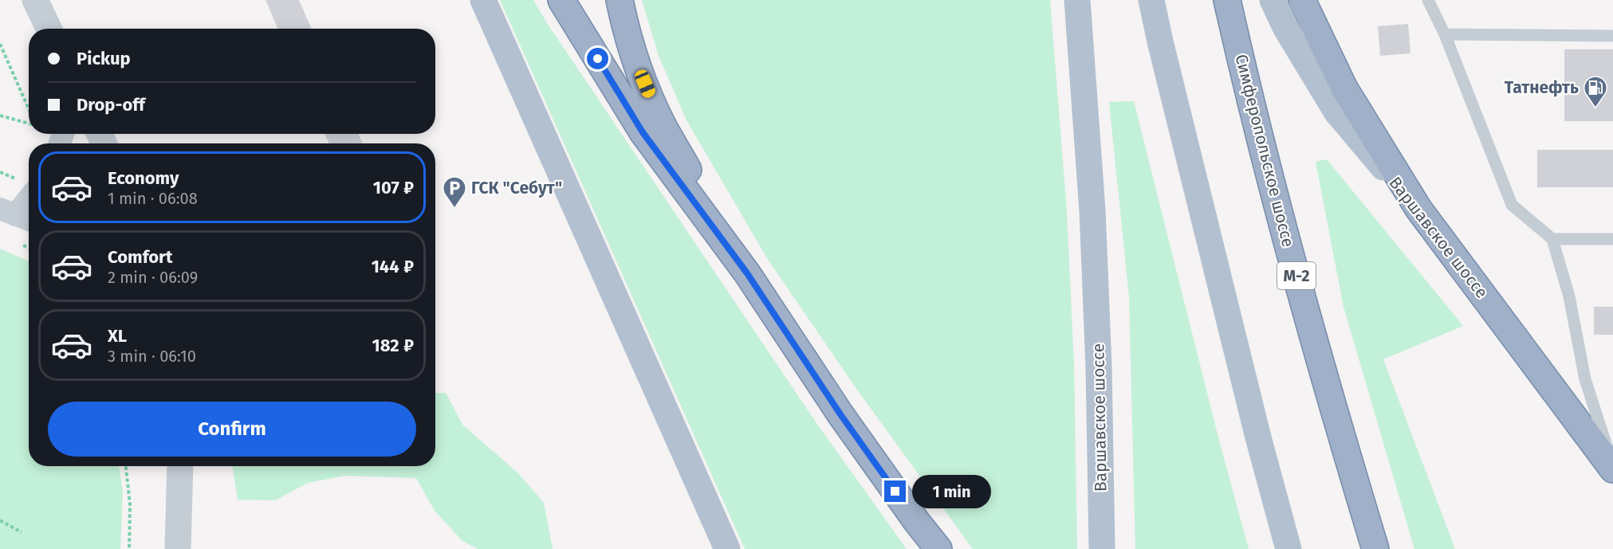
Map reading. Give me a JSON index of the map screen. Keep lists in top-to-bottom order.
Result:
{
  "streets": {
    "highway": ["Симферопольское шоссе", "Варшавское шоссе", "М-2"]
  },
  "places": {
    "fuel station": ["Татнефть"],
    "parking": ["ГСК \"Себут\""]
  },
  "page": {
    "banner": ["Pickup", "Drop-off"],
    "list": [
      {
        "name": "Economy",
        "note": "1 min · 06:08",
        "value": "107 ₽"
      },
      {
        "name": "Comfort",
        "note": "2 min · 06:09",
        "value": "144 ₽"
      },
      {
        "name": "XL",
        "note": "3 min · 06:10",
        "value": "182 ₽"
      }
    ],
    "buttons": "Confirm",
    "bubble": "1 min"
  }
}
